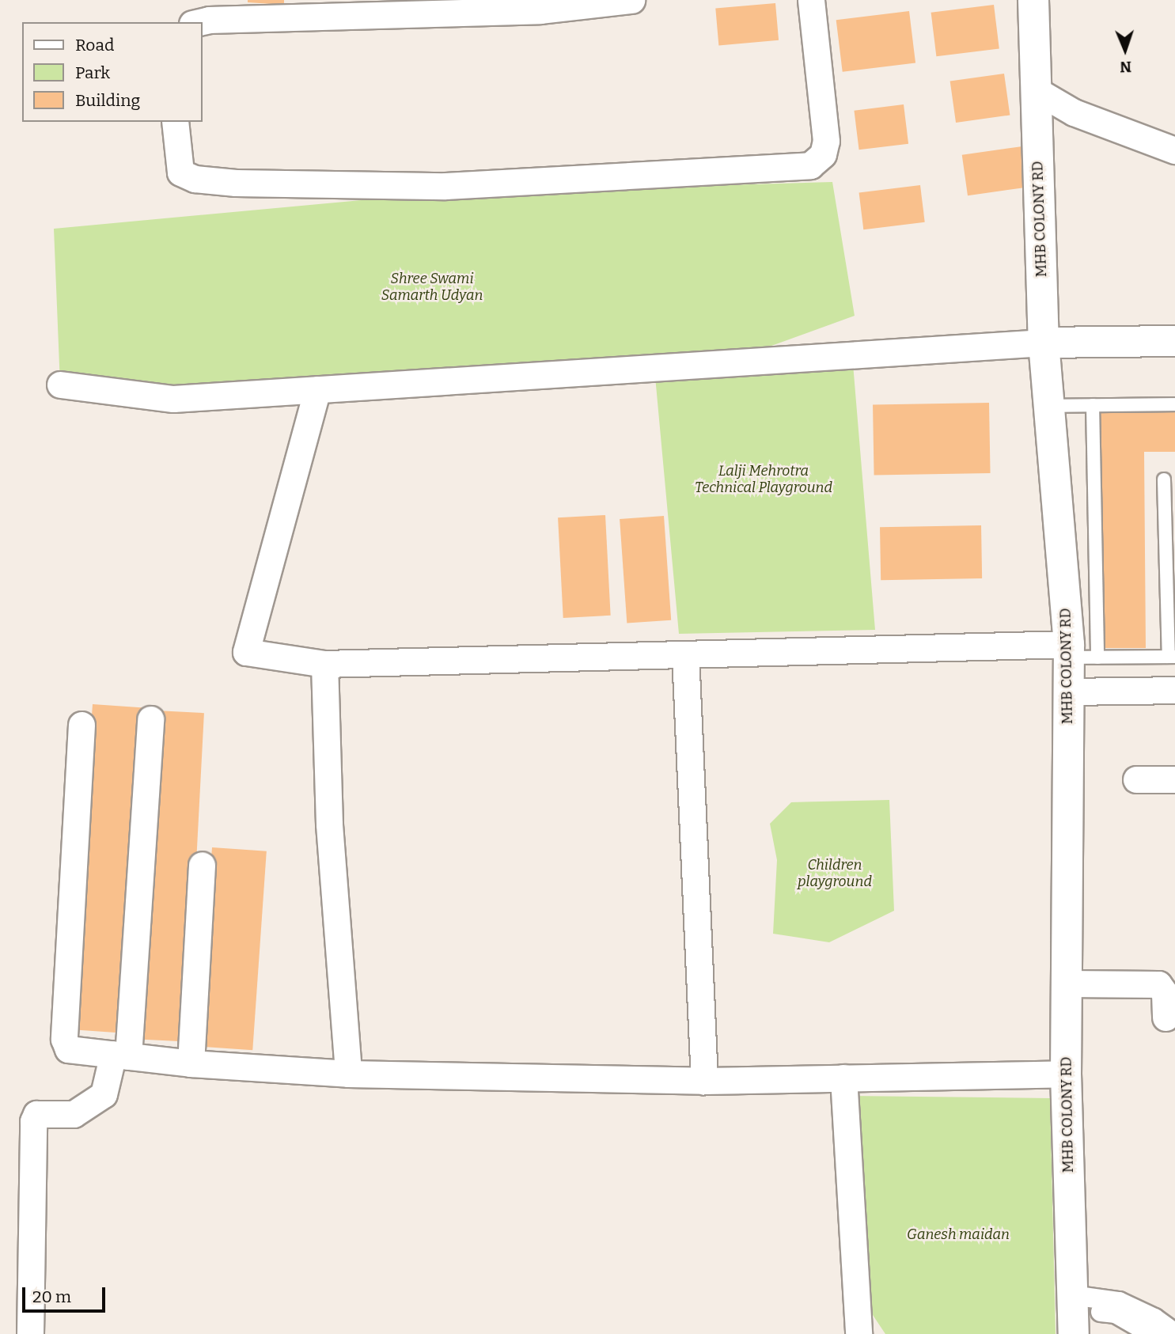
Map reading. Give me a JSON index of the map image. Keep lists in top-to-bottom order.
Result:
{
  "streets": {
    "street": ["MHB COLONY RD"]
  },
  "parks": [
    "Shree Swami Samarth Udyan",
    "Lalji Mehrotra Technical Playground",
    "Children playground",
    "Ganesh maidan"
  ],
  "legend": ["Road", "Park", "Building"],
  "scale_bar": "20 m",
  "north": "bottom"
}
